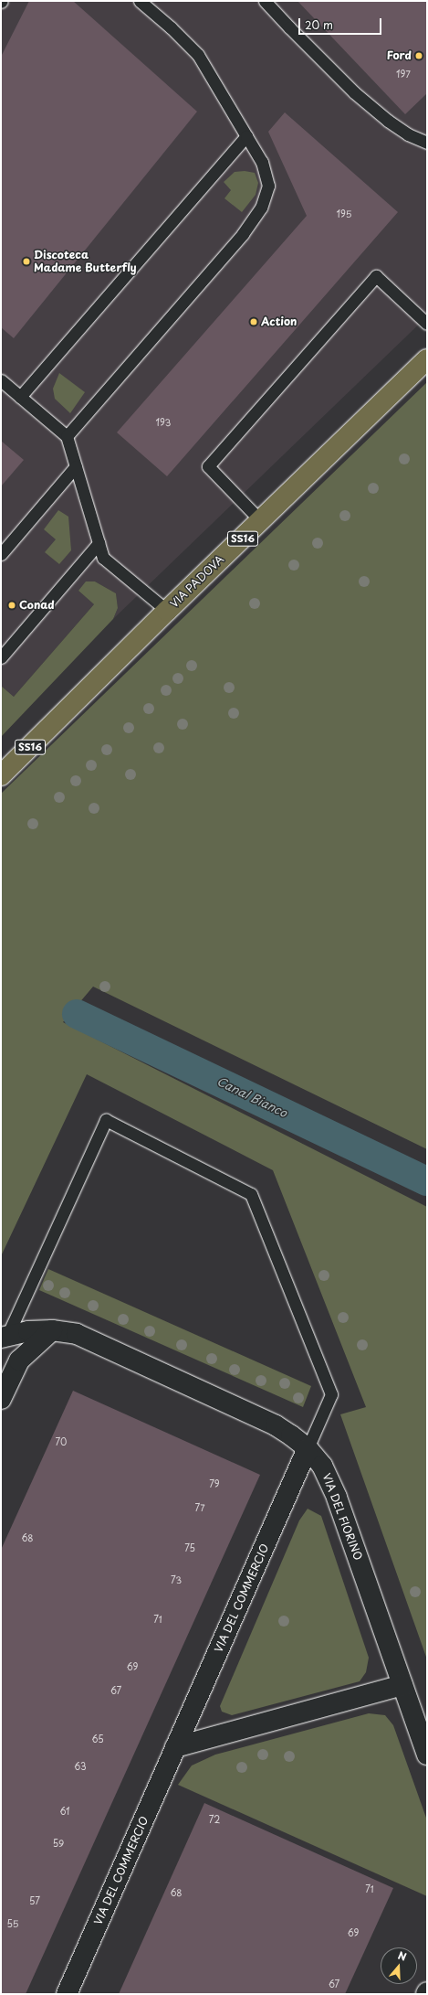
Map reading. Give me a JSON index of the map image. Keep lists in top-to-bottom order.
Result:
{
  "streets": {
    "main road": ["SS16", "VIA PADOVA"],
    "street": ["VIA DEL FIORINO", "VIA DEL COMMERCIO"]
  },
  "crossings": [
    ["VIA DEL FIORINO", "VIA DEL COMMERCIO"]
  ],
  "water": ["Canal Bianco"],
  "places": [
    "Ford",
    "Discoteca Madame Butterfly",
    "Action",
    "Conad"
  ],
  "house_numbers": [
    "197",
    "195",
    "193",
    "70",
    "79",
    "77",
    "68",
    "75",
    "73",
    "71",
    "69",
    "67",
    "65",
    "63",
    "61",
    "72",
    "59",
    "71",
    "68",
    "57",
    "55",
    "69",
    "67"
  ],
  "scale_bar": "20 m",
  "north": "top"
}
